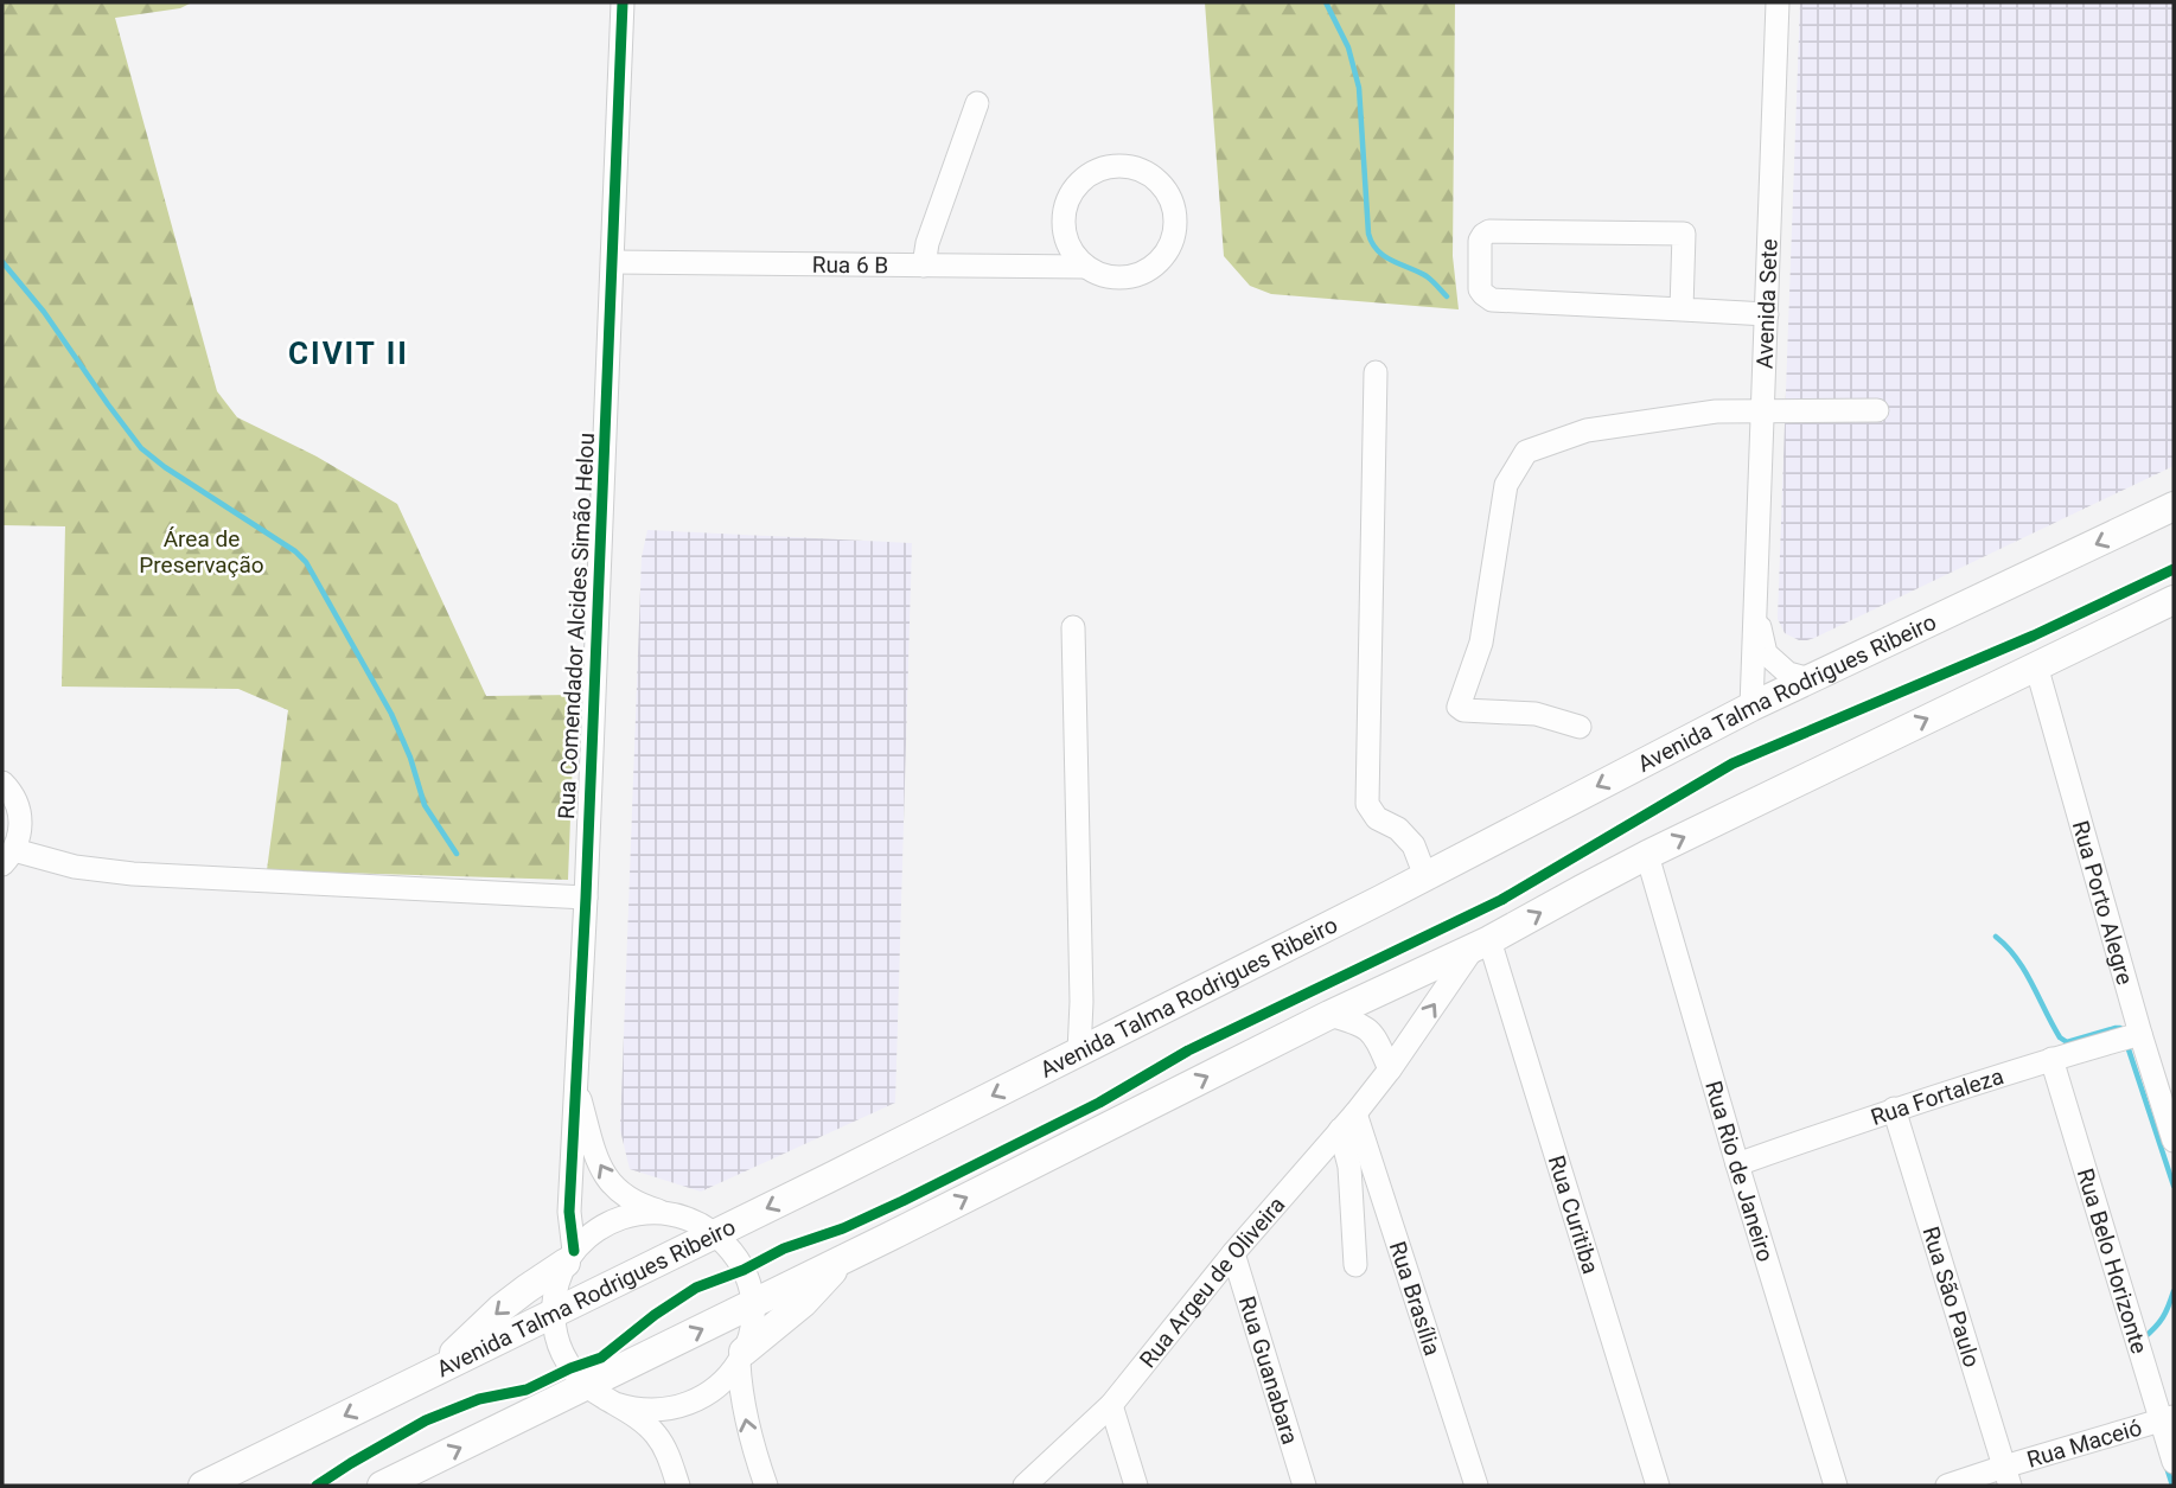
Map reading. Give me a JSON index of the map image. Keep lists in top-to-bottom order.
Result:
{
  "streets": {
    "main road": ["Avenida Talma Rodrigues Ribeiro"],
    "street": [
      "Rua 6 B",
      "Avenida Sete",
      "Rua Comendador Alcides Simão Helou",
      "Rua Porto Alegre",
      "Rua Fortaleza",
      "Rua Rio de Janeiro",
      "Rua Curitiba",
      "Rua Belo Horizonte",
      "Rua Argeu de Oliveira",
      "Rua São Paulo",
      "Rua Brasília",
      "Rua Guanabara",
      "Rua Maceió"
    ]
  },
  "crossings": [
    ["Rua 6 B", "Rua Comendador Alcides Simão Helou"],
    ["Avenida Sete", "Avenida Talma Rodrigues Ribeiro"],
    ["Rua Comendador Alcides Simão Helou", "Avenida Talma Rodrigues Ribeiro"],
    ["Rua Porto Alegre", "Rua Fortaleza"],
    ["Rua Fortaleza", "Rua Rio de Janeiro"],
    ["Rua Fortaleza", "Rua Belo Horizonte"],
    ["Rua Fortaleza", "Rua São Paulo"],
    ["Rua Curitiba", "Rua Argeu de Oliveira"],
    ["Rua Belo Horizonte", "Rua Maceió"],
    ["Rua Argeu de Oliveira", "Rua Brasília"],
    ["Rua Argeu de Oliveira", "Rua Guanabara"],
    ["Rua São Paulo", "Rua Maceió"]
  ],
  "districts": ["CIVIT II"],
  "parks": ["Área de Preservação"]
}
